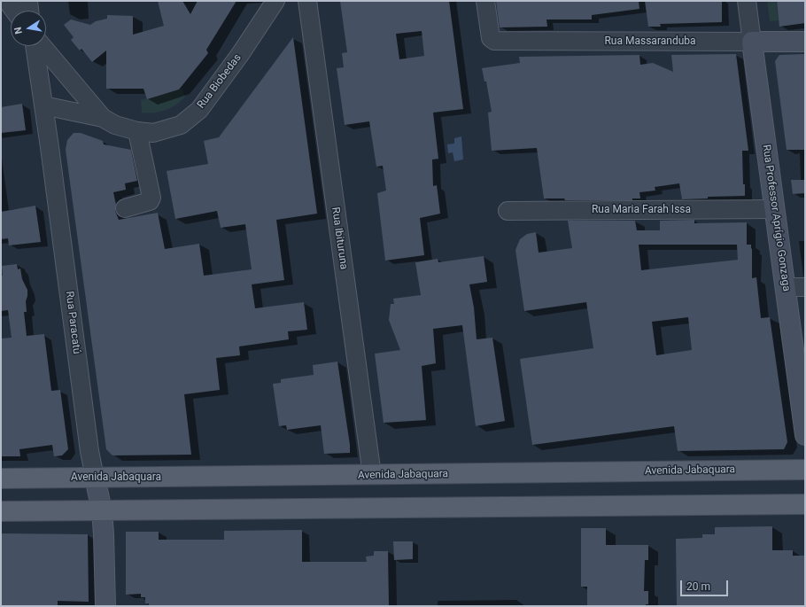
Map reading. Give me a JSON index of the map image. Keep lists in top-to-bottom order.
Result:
{
  "streets": {
    "main road": ["Avenida Jabaquara"],
    "street": [
      "Rua Massaranduba",
      "Rua Biobedas",
      "Rua Maria Farah Issa",
      "Rua Professor Aprígio Gonzaga",
      "Rua Ibituruna",
      "Rua Paracatú"
    ]
  },
  "crossings": [
    ["Rua Massaranduba", "Rua Professor Aprígio Gonzaga"],
    ["Rua Biobedas", "Rua Paracatú"],
    ["Rua Maria Farah Issa", "Rua Professor Aprígio Gonzaga"],
    ["Rua Ibituruna", "Avenida Jabaquara"],
    ["Rua Paracatú", "Avenida Jabaquara"]
  ],
  "scale_bar": "20 m",
  "north": "left"
}
